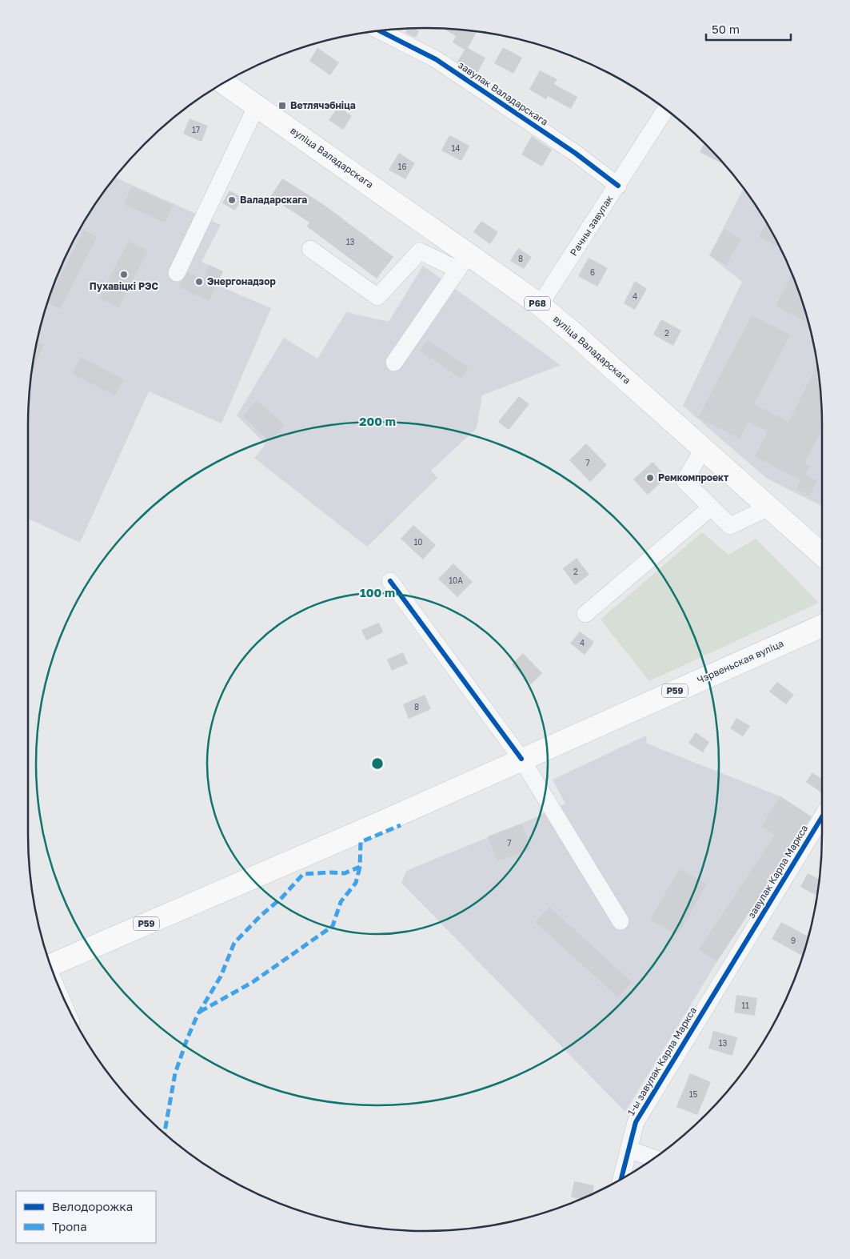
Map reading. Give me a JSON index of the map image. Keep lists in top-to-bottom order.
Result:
{
  "streets": {
    "main road": [
      "вуліца Валадарскага",
      "Р68",
      "Чэрвеньская вуліца",
      "Р59"
    ],
    "street": [
      "завулак Валадарскага",
      "Рачны завулак",
      "завулак Карла Маркса",
      "1-ы завулак Карла Маркса"
    ]
  },
  "crossings": [
    ["завулак Валадарскага", "Рачны завулак"],
    ["вуліца Валадарскага", "Рачны завулак"],
    ["Чэрвеньская вуліца", "Р59"],
    ["завулак Карла Маркса", "1-ы завулак Карла Маркса"]
  ],
  "places": {
    "transit": ["Ветлячэбніца"],
    "other": [
      "Валадарскага",
      "Пухавіцкі РЭС",
      "Энергонадзор",
      "Ремкомпроект"
    ]
  },
  "house_numbers": [
    "17",
    "14",
    "16",
    "13",
    "8",
    "6",
    "4",
    "2",
    "7",
    "10",
    "2",
    "10А",
    "4",
    "8",
    "7",
    "9",
    "11",
    "13",
    "15"
  ],
  "legend": ["Велодорожка", "Тропа"],
  "scale_bar": "50 m",
  "rings": ["200 m", "100 m"]
}
